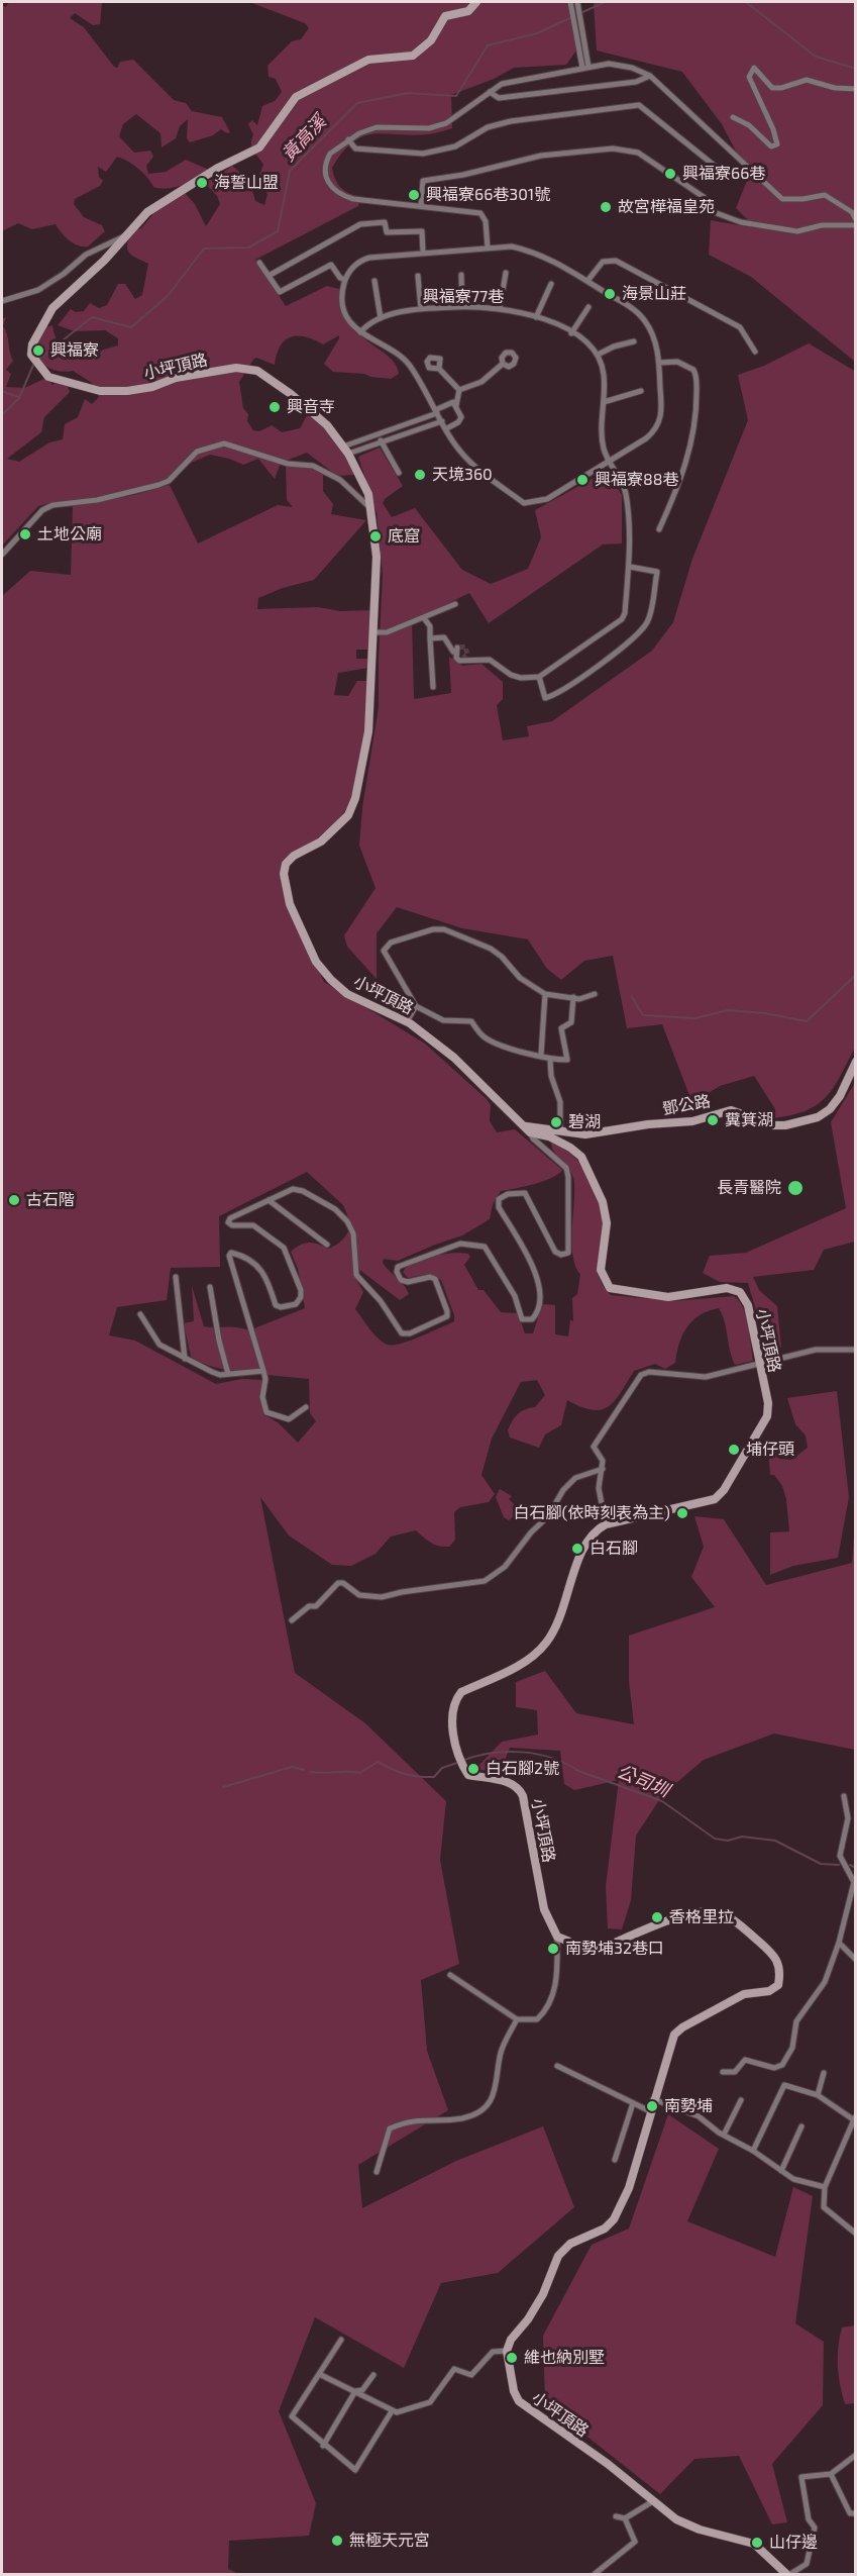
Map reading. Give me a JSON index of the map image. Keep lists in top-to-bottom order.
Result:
{
  "streets": {
    "street": ["興福寮77巷", "小坪頂路", "鄧公路"]
  },
  "crossings": [
    ["小坪頂路", "鄧公路"]
  ],
  "water": ["黃高溪", "公司圳"],
  "places": [
    "興福寮66巷",
    "海誓山盟",
    "興福寮66巷301號",
    "故宮樺福皇苑",
    "海景山莊",
    "興福寮",
    "興音寺",
    "天境360",
    "興福寮88巷",
    "土地公廟",
    "底窟",
    "糞箕湖",
    "碧湖",
    "長青醫院",
    "古石階",
    "埔仔頭",
    "白石腳(依時刻表為主)",
    "白石腳",
    "白石腳2號",
    "香格里拉",
    "南勢埔32巷口",
    "南勢埔",
    "維也納別墅",
    "無極天元宮",
    "山仔邊"
  ]
}
